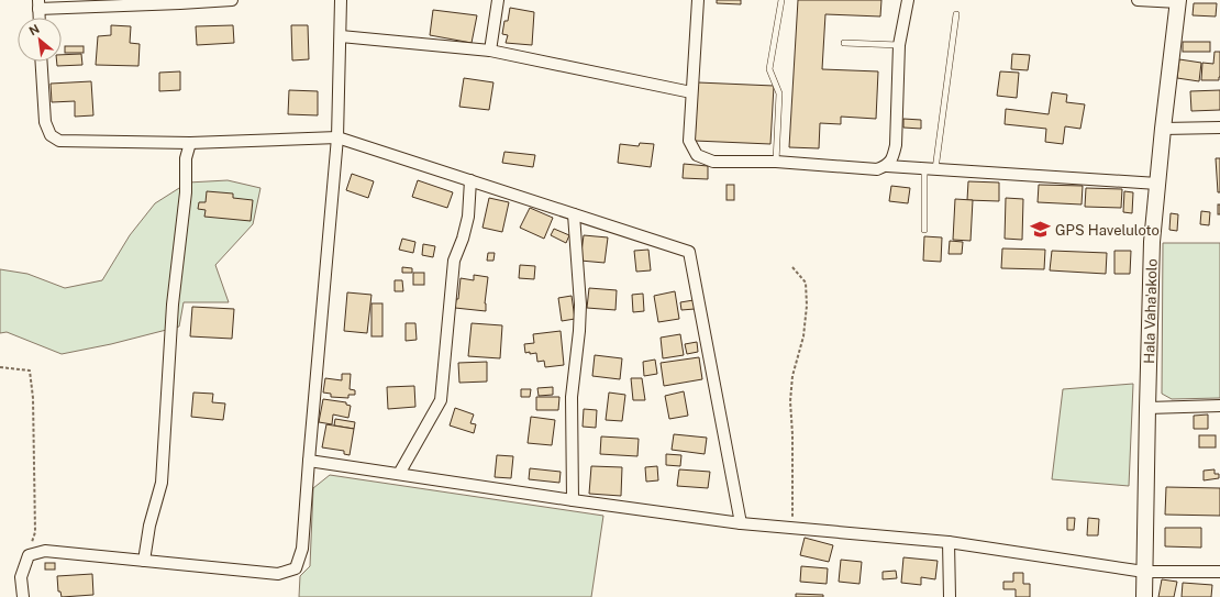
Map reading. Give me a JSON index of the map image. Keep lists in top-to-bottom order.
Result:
{
  "streets": {
    "main road": ["Hala Vaha'akolo"]
  },
  "places": {
    "school or university": ["GPS Haveluloto"]
  },
  "north": "top left"
}
